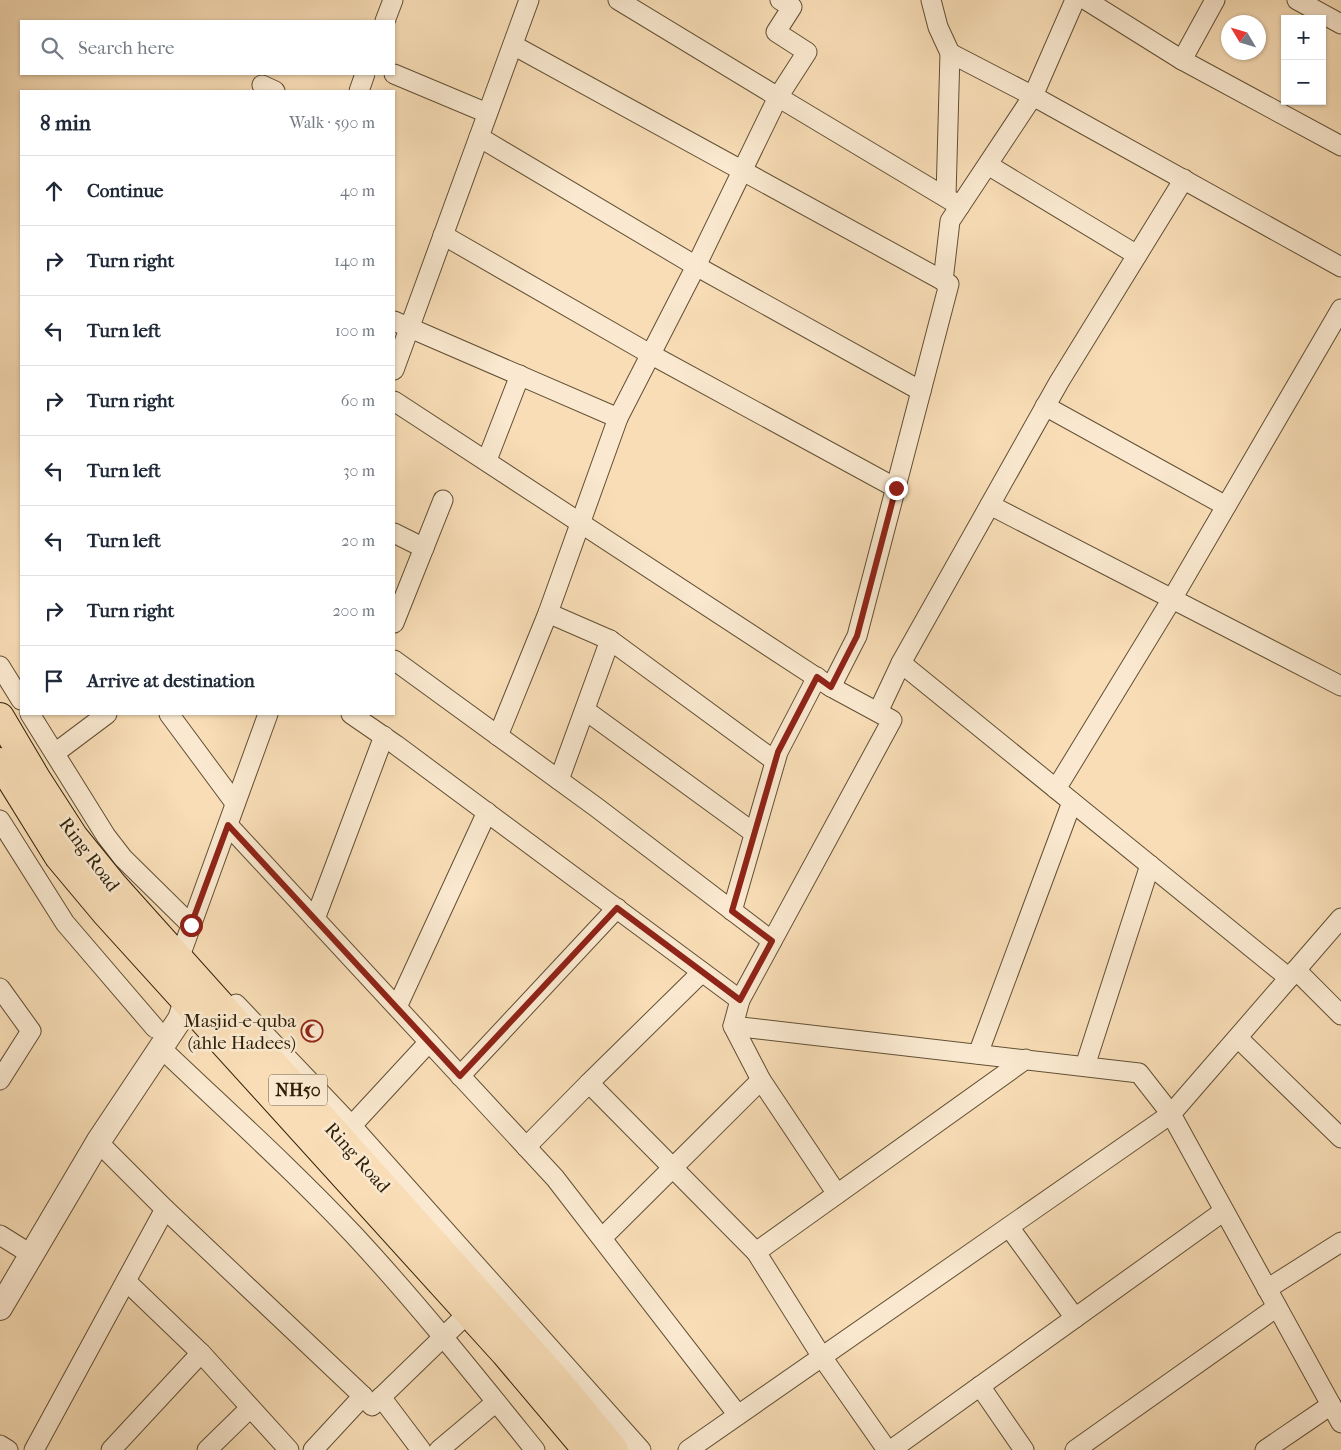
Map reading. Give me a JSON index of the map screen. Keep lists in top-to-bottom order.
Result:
{
  "streets": {
    "highway": ["Ring Road", "NH50"]
  },
  "places": {
    "mosque": ["Masjid-e-quba (ahle Hadees)"]
  },
  "north": "top left",
  "page": {
    "map_buttons": ["+", "−"],
    "search": "Search here",
    "heading": ["8 min", "Walk · 590 m"],
    "list": [
      ["Continue", "40 m"],
      ["Turn right", "140 m"],
      ["Turn left", "100 m"],
      ["Turn right", "60 m"],
      ["Turn left", "30 m"],
      ["Turn left", "20 m"],
      ["Turn right", "200 m"],
      "Arrive at destination"
    ]
  }
}
